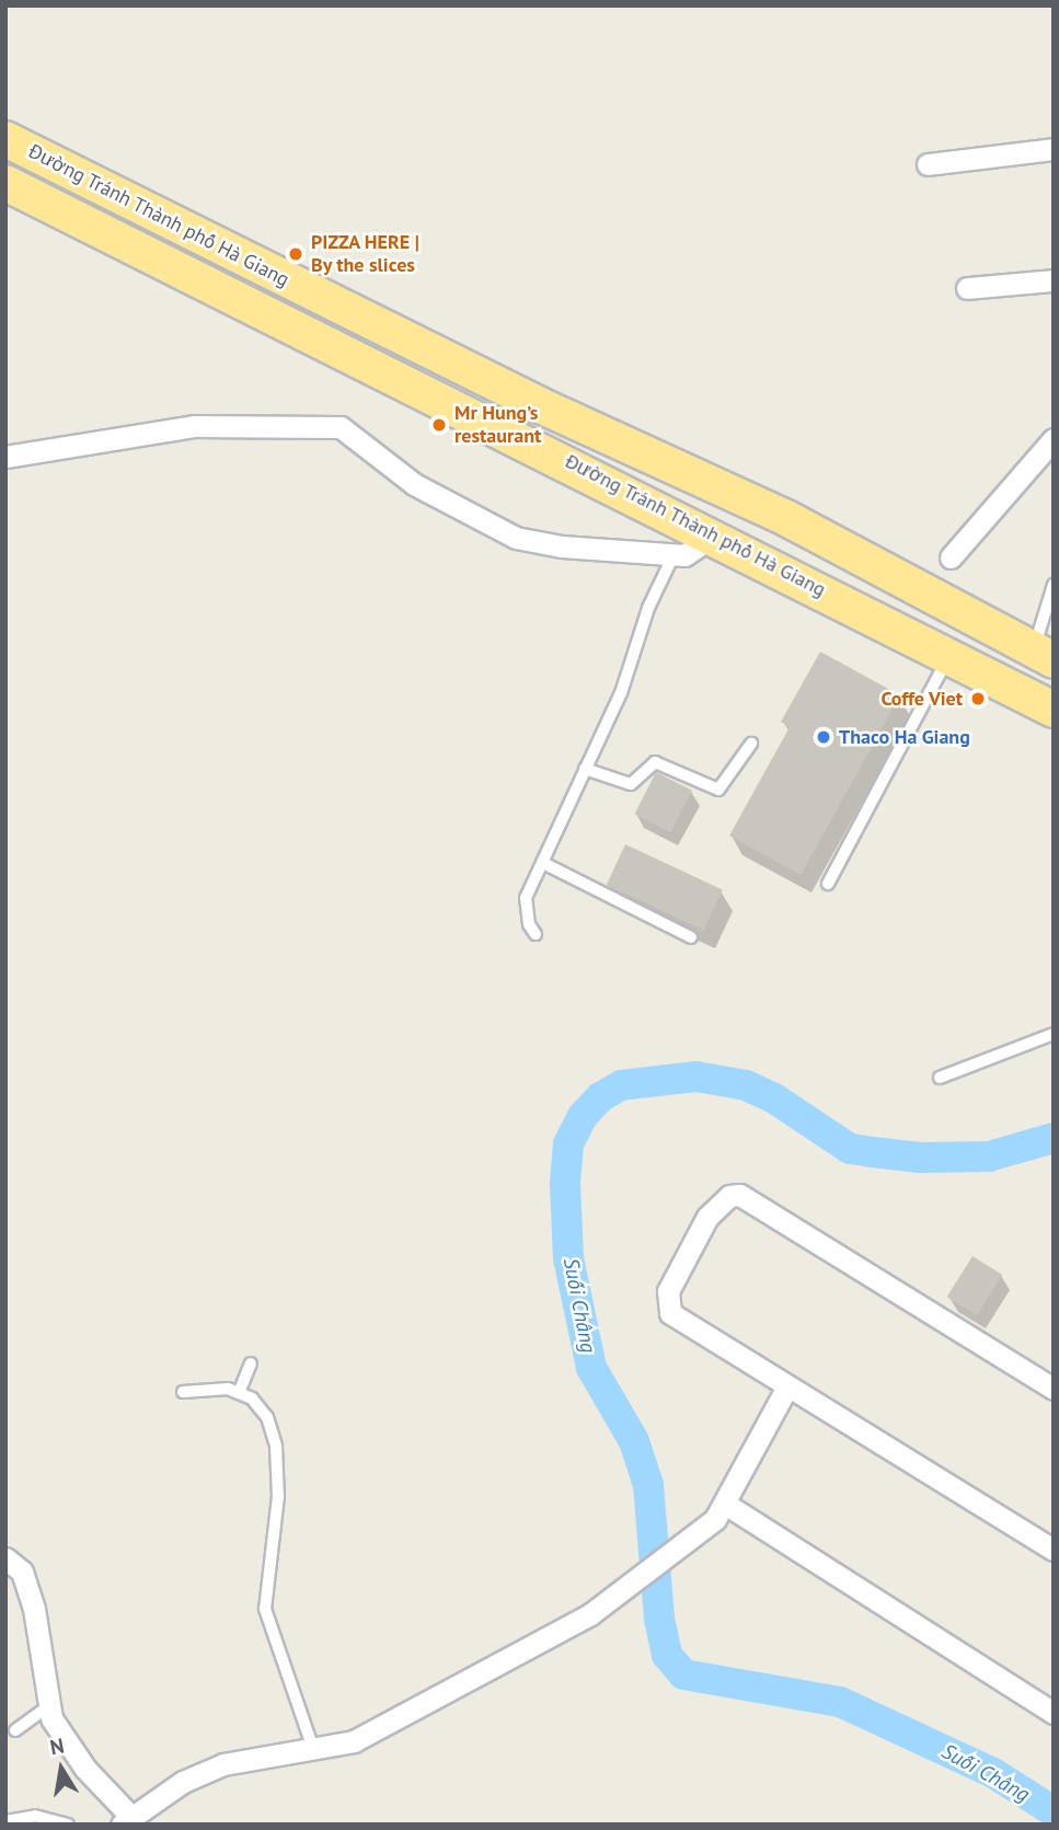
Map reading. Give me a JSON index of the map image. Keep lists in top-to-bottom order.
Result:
{
  "streets": {
    "highway": ["Đường Tránh Thành phố Hà Giang"]
  },
  "water": ["Suối Châng"],
  "places": [
    "PIZZA HERE | By the slices",
    "Mr Hung’s restaurant",
    "Coffe Viet",
    "Thaco Ha Giang"
  ],
  "north": "top"
}
